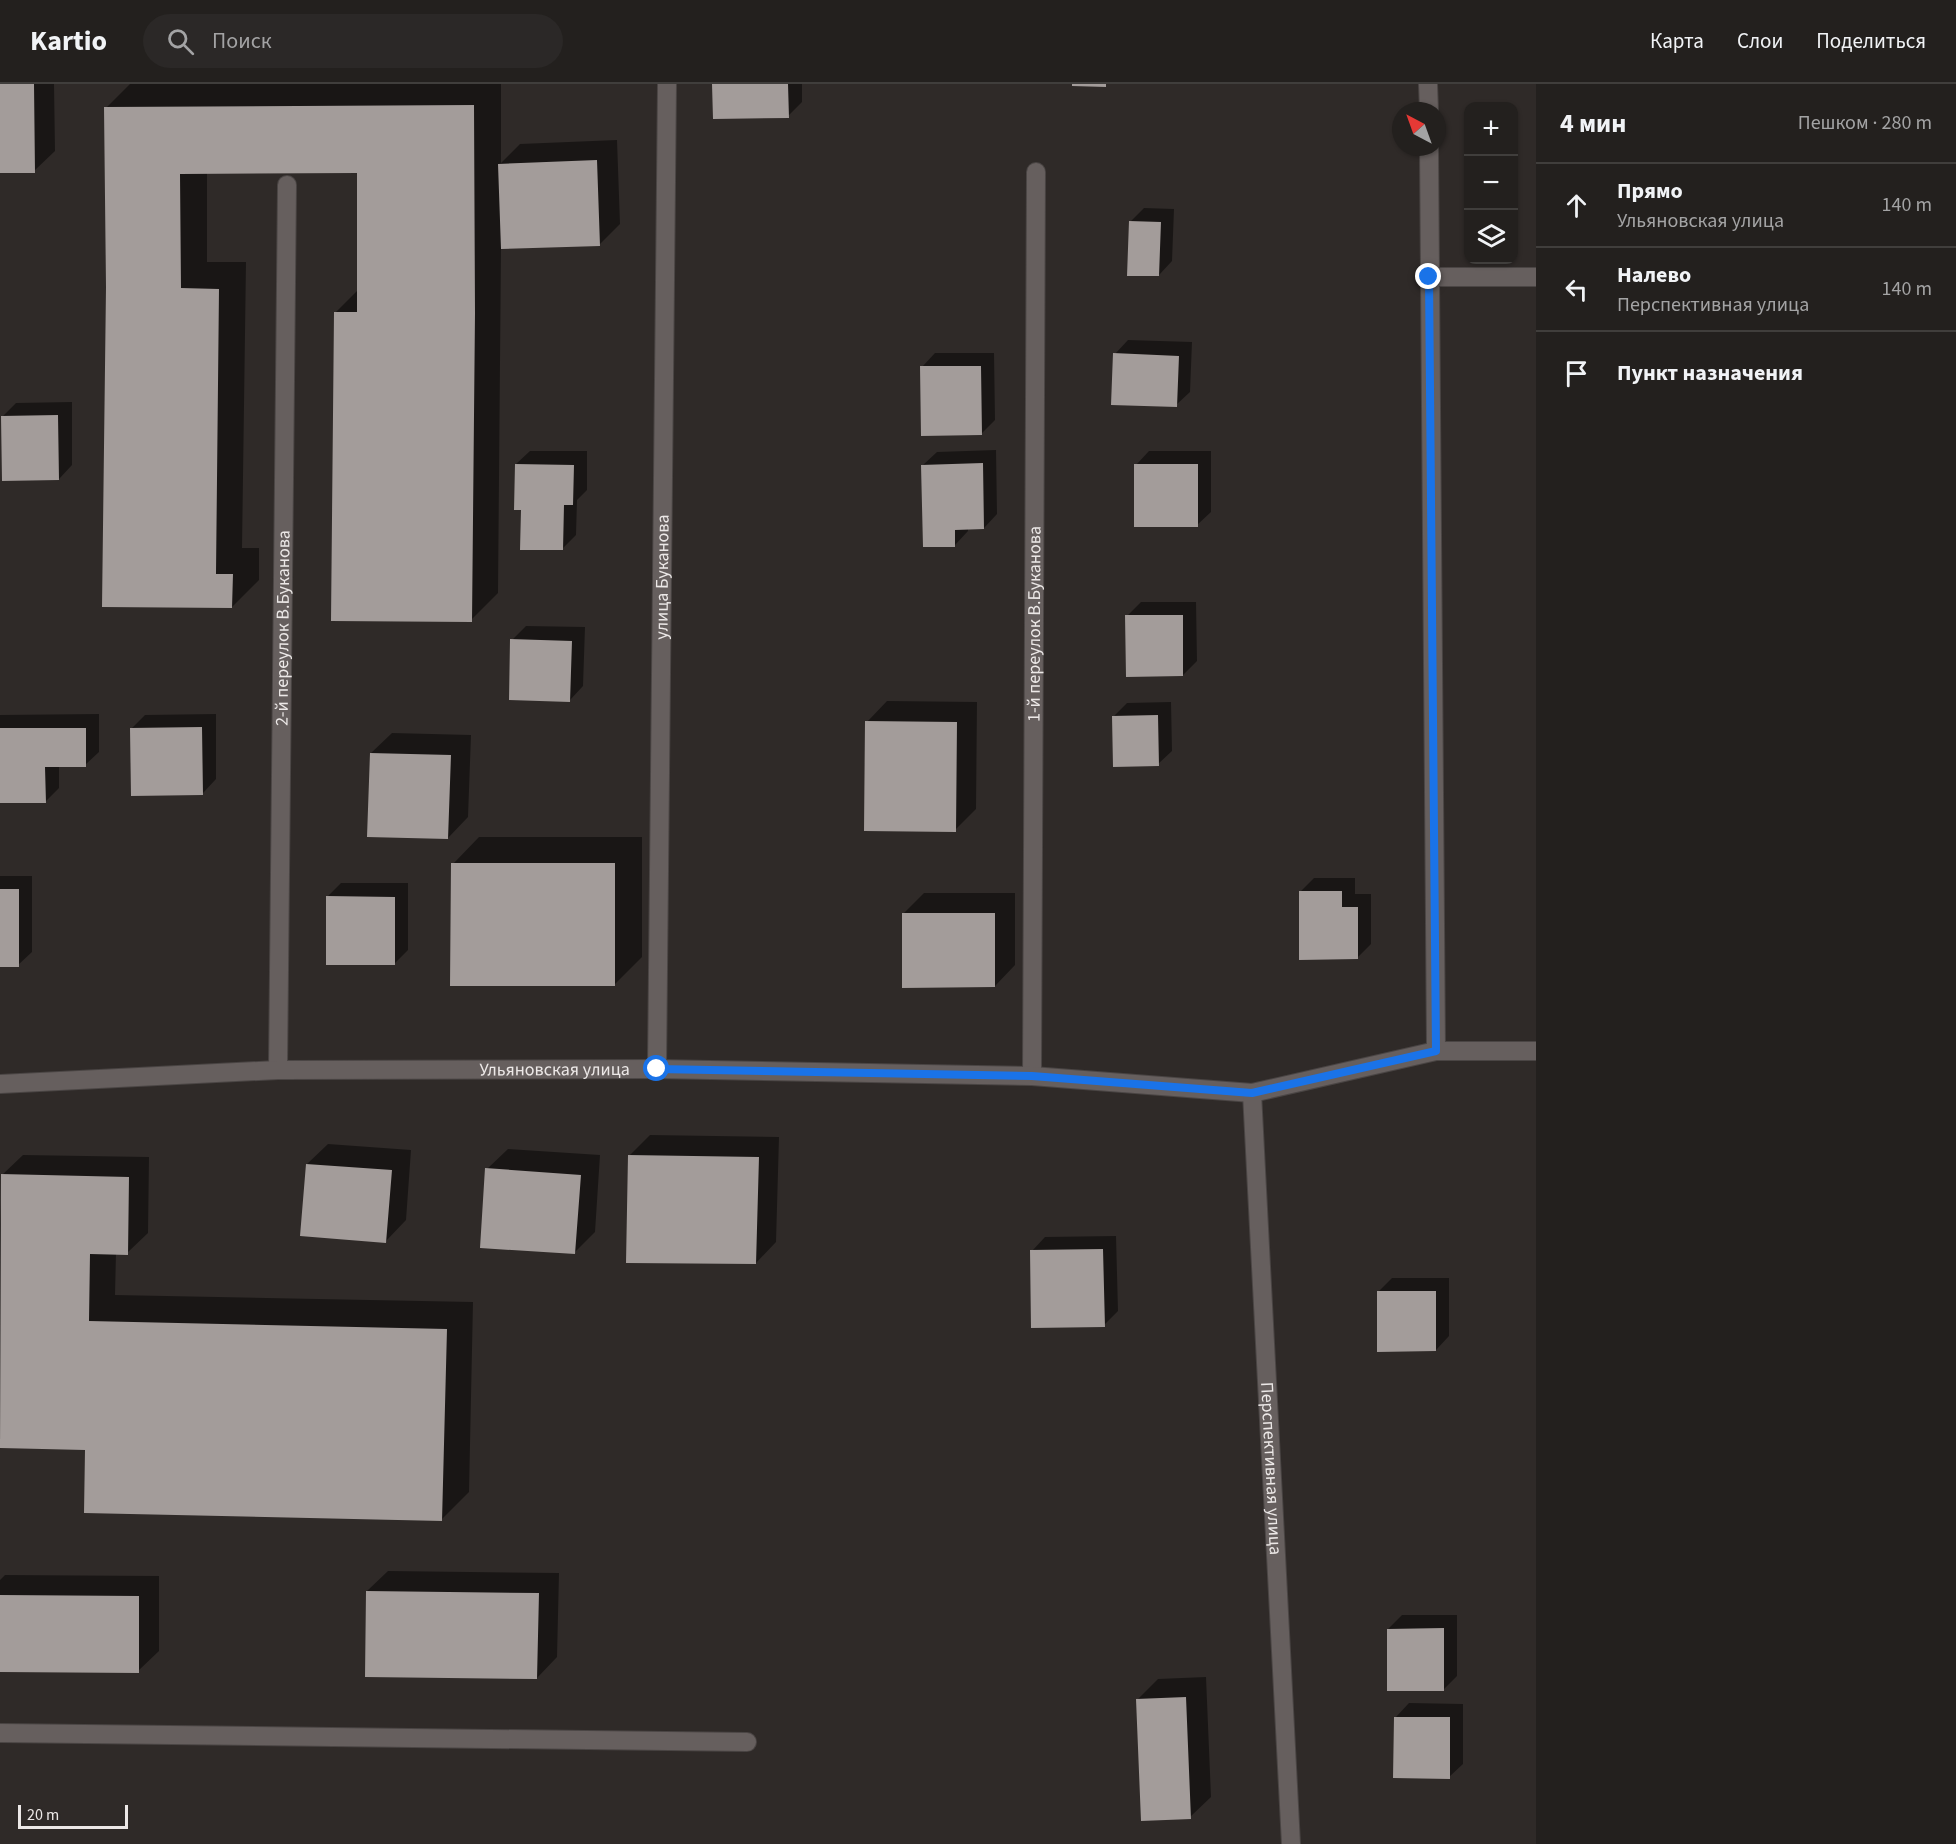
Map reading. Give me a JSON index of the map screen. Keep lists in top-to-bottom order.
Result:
{
  "streets": {
    "street": [
      "улица Буканова",
      "1-й переулок В.Буканова",
      "2-й переулок В.Буканова",
      "Ульяновская улица",
      "Перспективная улица"
    ]
  },
  "crossings": [
    ["улица Буканова", "Ульяновская улица"],
    ["1-й переулок В.Буканова", "Ульяновская улица"],
    ["2-й переулок В.Буканова", "Ульяновская улица"],
    ["Ульяновская улица", "Перспективная улица"]
  ],
  "scale_bar": "20 m",
  "north": "top left",
  "page": {
    "header": "Kartio",
    "search": "Поиск",
    "nav": ["Карта", "Слои", "Поделиться"],
    "heading": ["4 мин", "Пешком · 280 m"],
    "map_buttons": ["+", "−"],
    "list": [
      ["Прямо", "Ульяновская улица", "140 m"],
      ["Налево", "Перспективная улица", "140 m"],
      "Пункт назначения"
    ],
    "scale": "20 m"
  }
}
